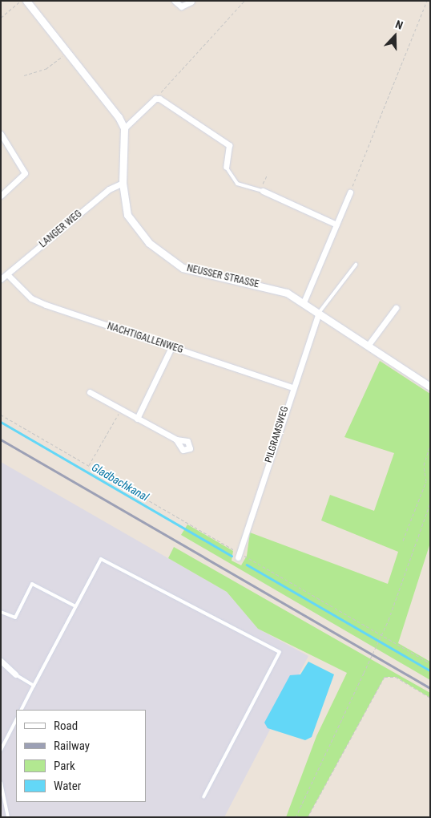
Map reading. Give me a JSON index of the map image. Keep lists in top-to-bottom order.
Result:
{
  "streets": {
    "street": [
      "LANGER WEG",
      "NEUSSER STRASSE",
      "NACHTIGALLENWEG",
      "PILGRAMSWEG"
    ]
  },
  "crossings": [
    ["LANGER WEG", "NEUSSER STRASSE"],
    ["LANGER WEG", "NACHTIGALLENWEG"],
    ["NEUSSER STRASSE", "PILGRAMSWEG"],
    ["NACHTIGALLENWEG", "PILGRAMSWEG"]
  ],
  "water": ["Gladbachkanal"],
  "legend": [
    "Road",
    "Railway",
    "Park",
    "Water"
  ],
  "north": "top"
}
